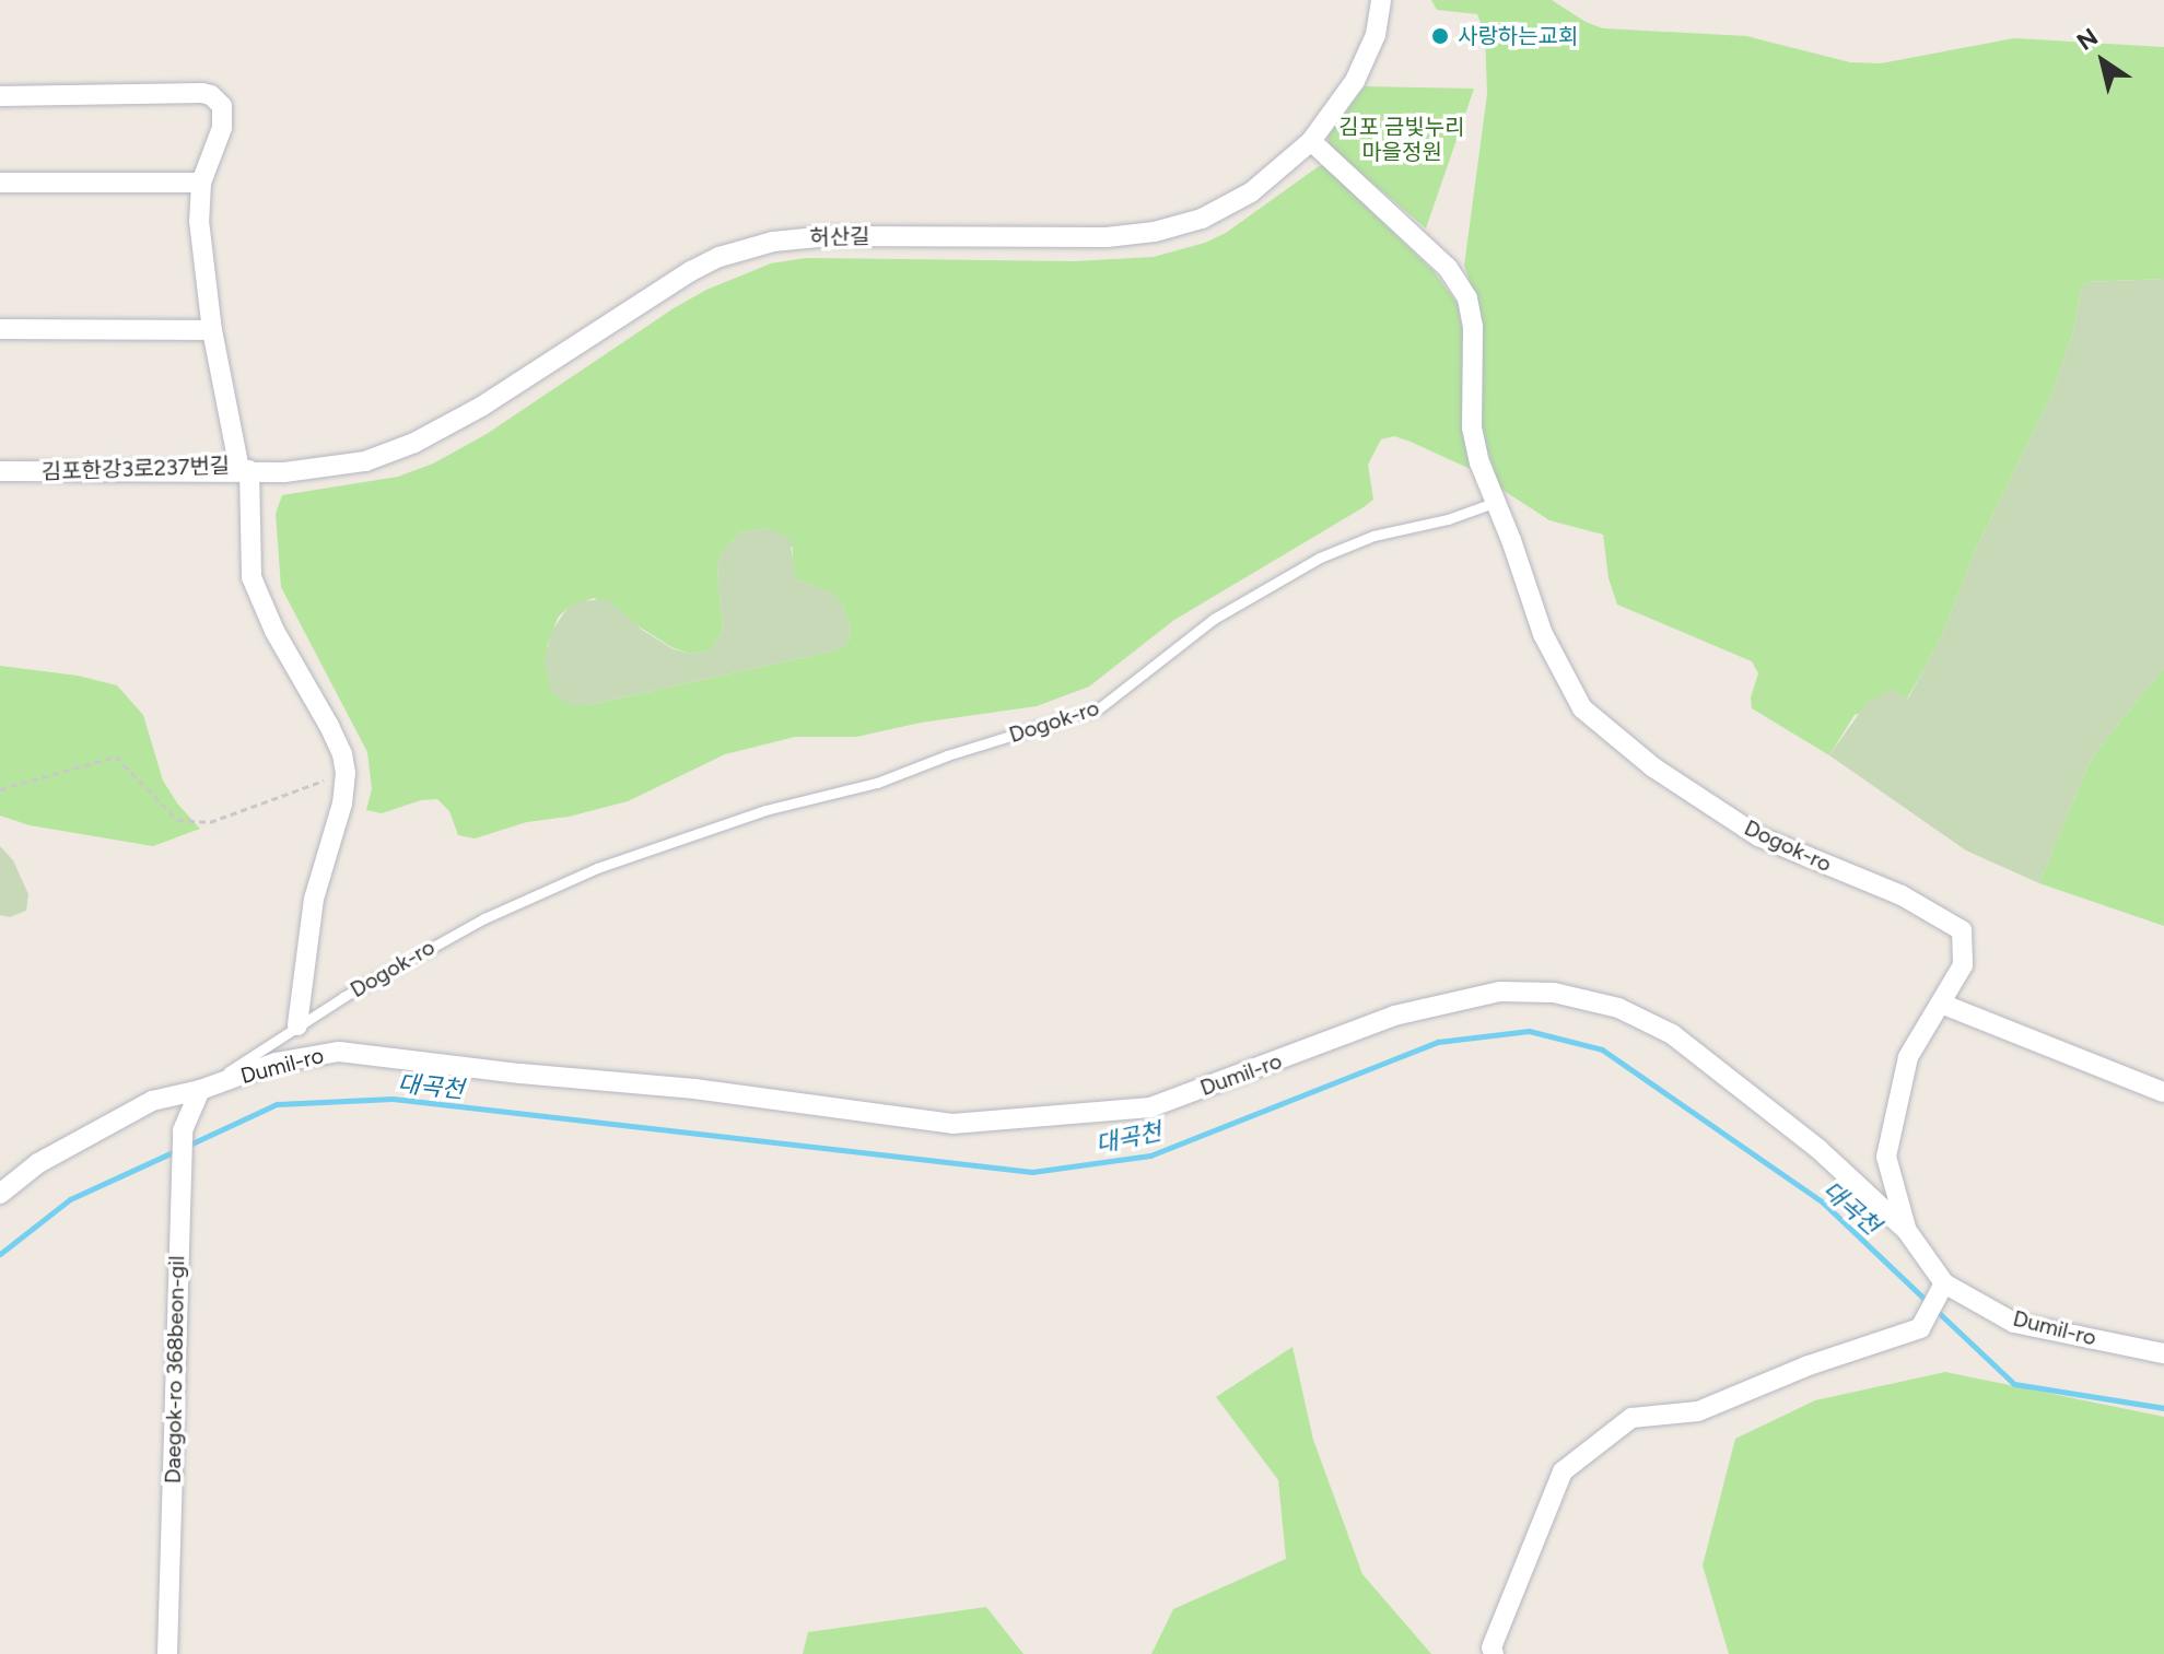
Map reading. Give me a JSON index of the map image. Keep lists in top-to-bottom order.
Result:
{
  "streets": {
    "street": [
      "허산길",
      "김포한강3로237번길",
      "Dogok-ro",
      "Dumil-ro",
      "Daegok-ro 368beon-gil"
    ]
  },
  "crossings": [
    ["허산길", "김포한강3로237번길"],
    ["Dogok-ro", "Dumil-ro"],
    ["Dogok-ro", "Daegok-ro 368beon-gil"],
    ["Dumil-ro", "Daegok-ro 368beon-gil"]
  ],
  "water": ["대곡천"],
  "parks": ["김포 금빛누리 마을정원"],
  "places": ["사랑하는교회"],
  "north": "top left"
}
